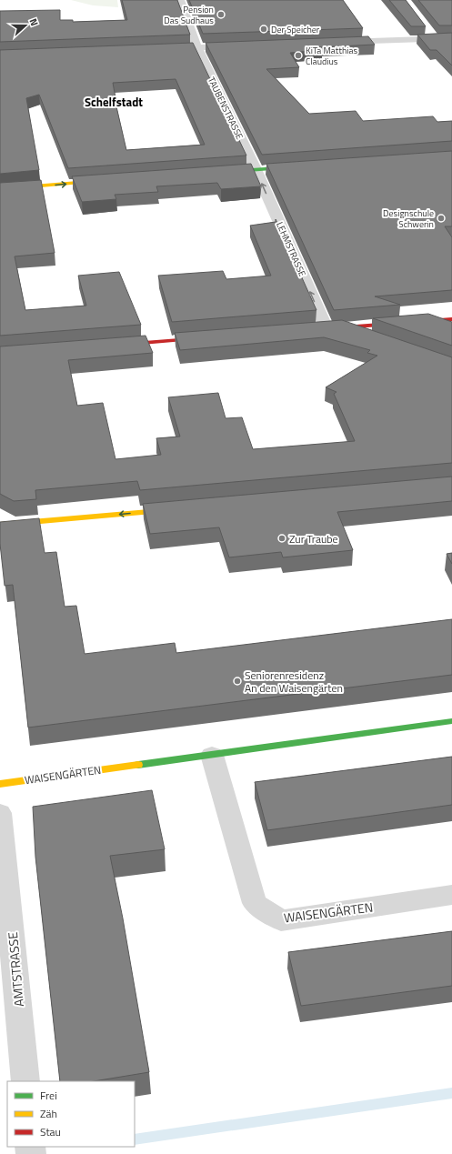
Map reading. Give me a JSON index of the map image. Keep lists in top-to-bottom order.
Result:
{
  "streets": {
    "street": [
      "TAUBENSTRASSE",
      "LEHMSTRASSE",
      "WAISENGÄRTEN",
      "AMTSTRASSE"
    ]
  },
  "crossings": [
    ["TAUBENSTRASSE", "LEHMSTRASSE"]
  ],
  "one_way": ["LEHMSTRASSE"],
  "districts": ["Schelfstadt"],
  "places": [
    "Pension Das Sudhaus",
    "Der Speicher",
    "KiTa Matthias Claudius",
    "Designschule Schwerin",
    "Zur Traube",
    "Seniorenresidenz An den Waisengärten"
  ],
  "legend": ["Frei", "Zäh", "Stau"],
  "north": "right"
}
